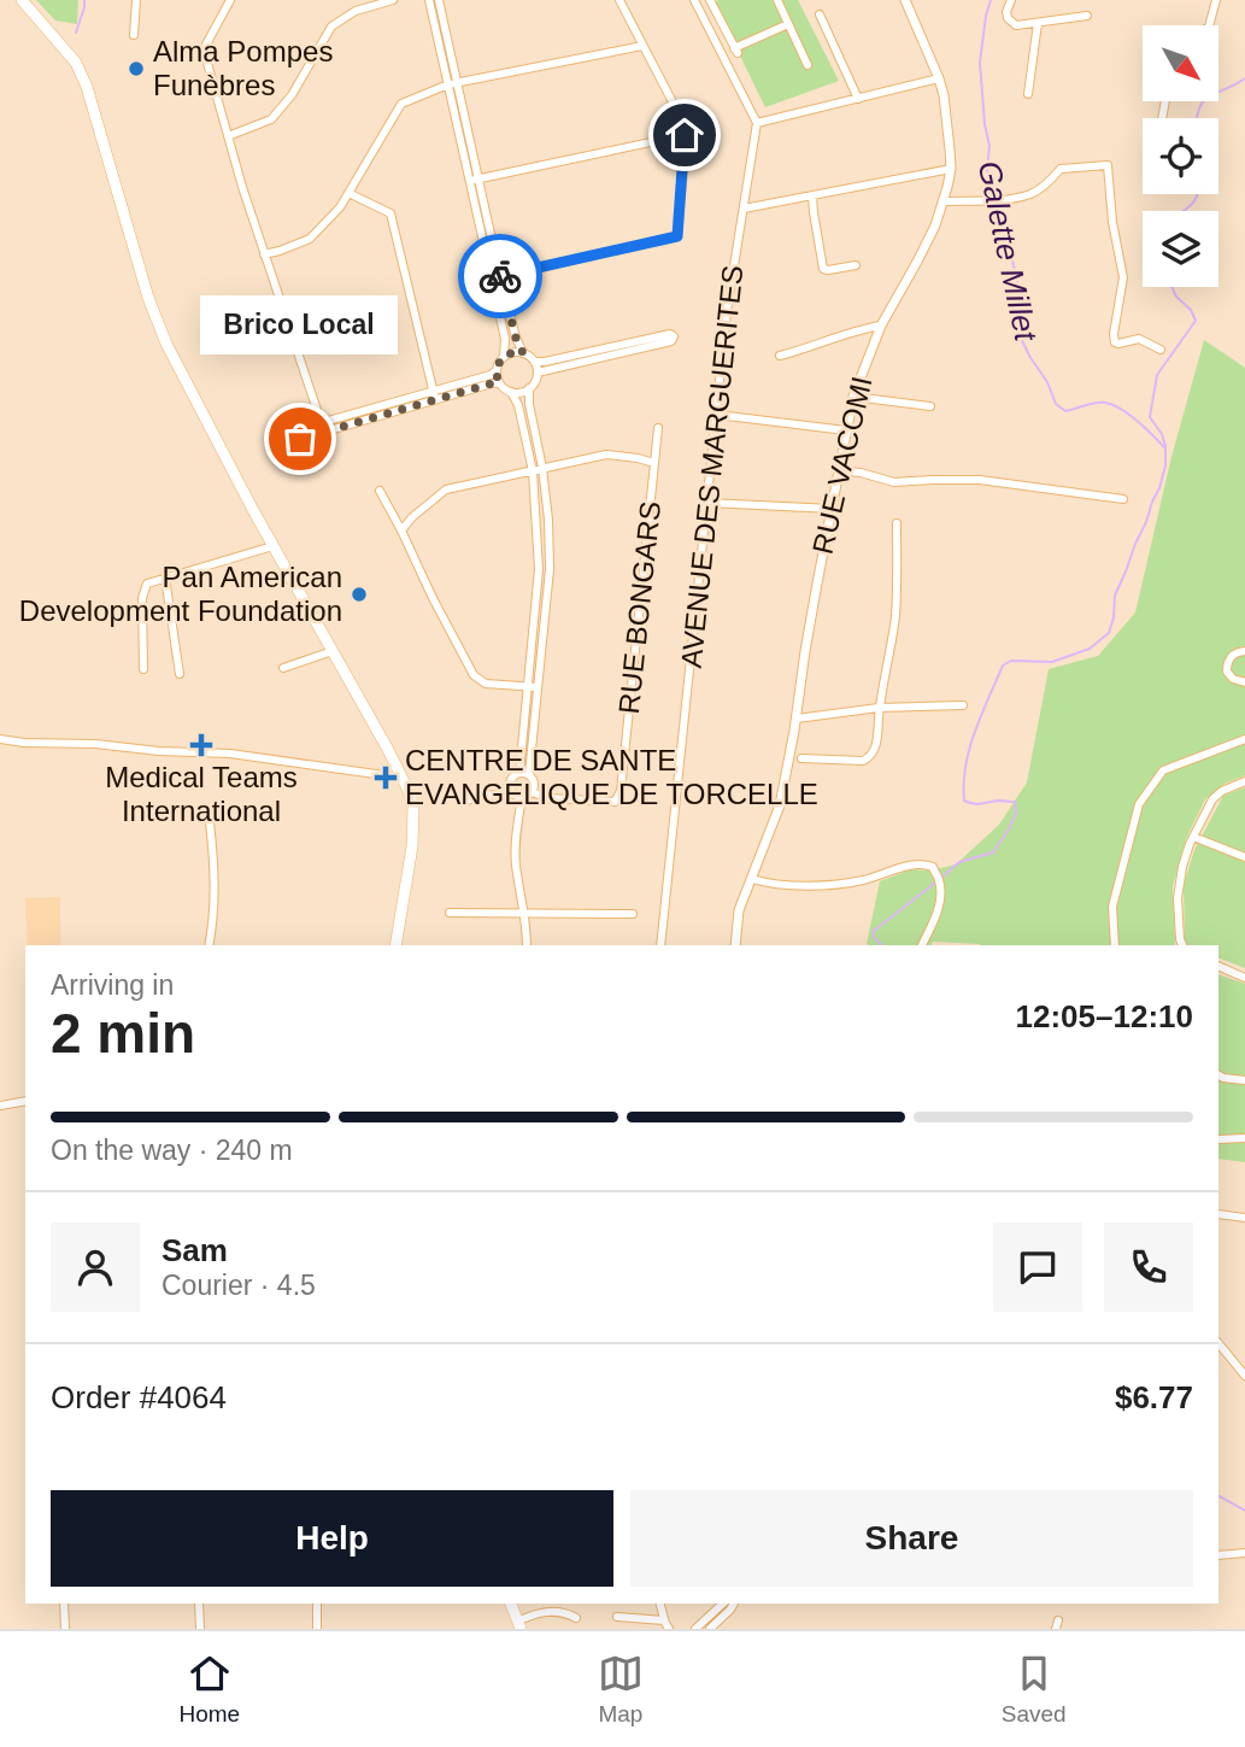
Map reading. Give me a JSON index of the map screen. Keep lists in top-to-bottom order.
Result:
{
  "streets": {
    "street": ["RUE VACOMI", "AVENUE DES MARGUERITES", "RUE BONGARS"]
  },
  "water": ["Galette Millet"],
  "places": {
    "other": ["Alma Pompes Funèbres", "Brico Local", "Pan American Development Foundation"],
    "health": ["Medical Teams International", "CENTRE DE SANTE EVANGELIQUE DE TORCELLE"]
  },
  "north": "bottom right",
  "page": {
    "bubble": "Brico Local",
    "heading": ["2 min", "Arriving in", "12:05–12:10"],
    "panel": [
      "Sam",
      "Courier · 4.5",
      "Order #4064",
      "$6.77"
    ],
    "bar": "On the way · 240 m",
    "buttons": ["Help", "Share"],
    "tabs": ["Home", "Map", "Saved"]
  }
}
